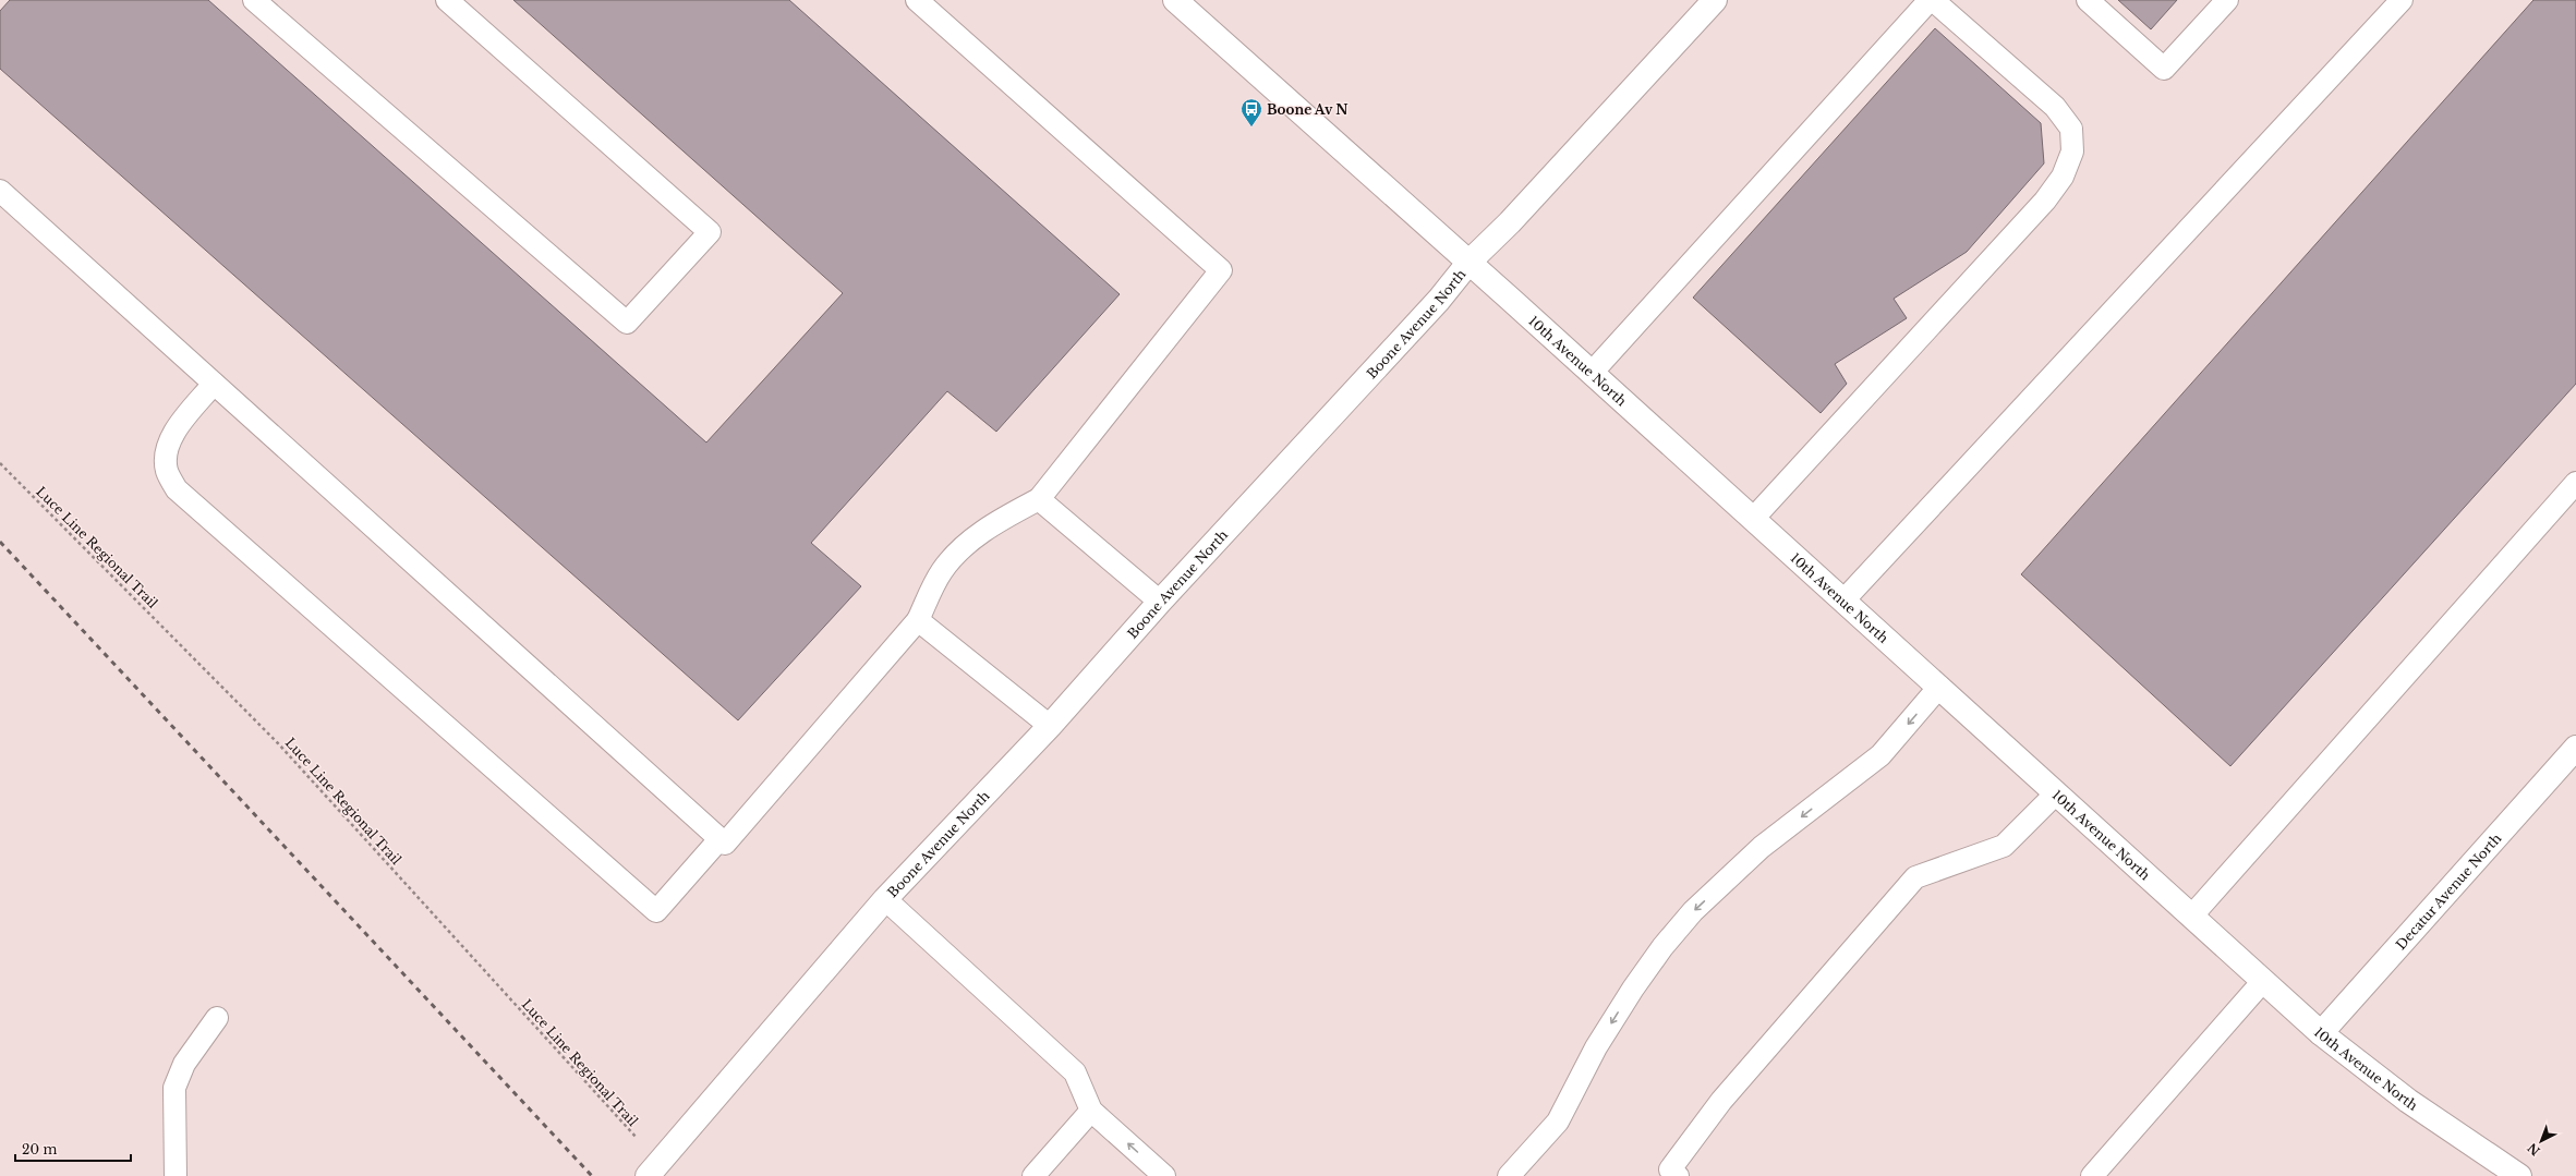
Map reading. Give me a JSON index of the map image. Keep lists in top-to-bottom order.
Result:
{
  "streets": {
    "street": ["Boone Avenue North", "10th Avenue North", "Decatur Avenue North"],
    "path": ["Luce Line Regional Trail"]
  },
  "crossings": [
    ["Boone Avenue North", "10th Avenue North"],
    ["Boone Avenue North", "Luce Line Regional Trail"],
    ["10th Avenue North", "Decatur Avenue North"]
  ],
  "places": {
    "bus stop": ["Boone Av N"]
  },
  "scale_bar": "20 m",
  "north": "bottom left"
}
